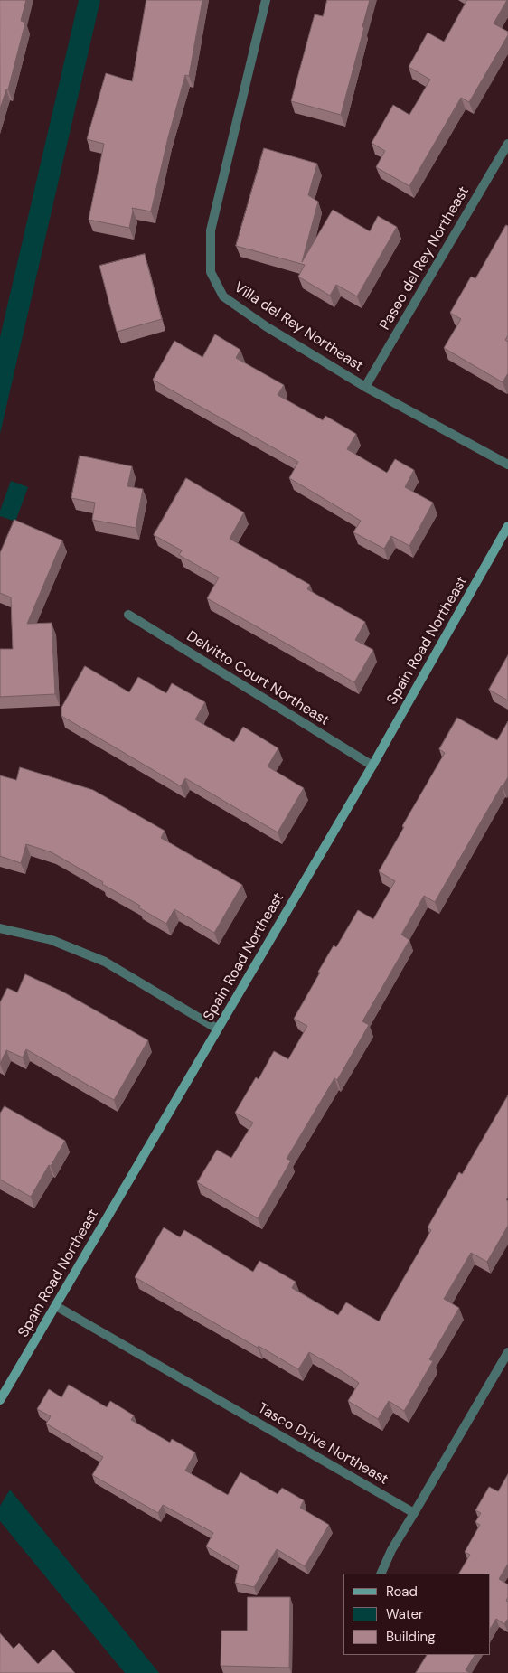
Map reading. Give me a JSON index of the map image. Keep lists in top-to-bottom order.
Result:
{
  "streets": {
    "street": [
      "Paseo del Rey Northeast",
      "Villa del Rey Northeast",
      "Spain Road Northeast",
      "Delvitto Court Northeast",
      "Tasco Drive Northeast"
    ]
  },
  "crossings": [
    ["Paseo del Rey Northeast", "Villa del Rey Northeast"],
    ["Spain Road Northeast", "Delvitto Court Northeast"],
    ["Spain Road Northeast", "Tasco Drive Northeast"]
  ],
  "legend": ["Road", "Water", "Building"]
}
